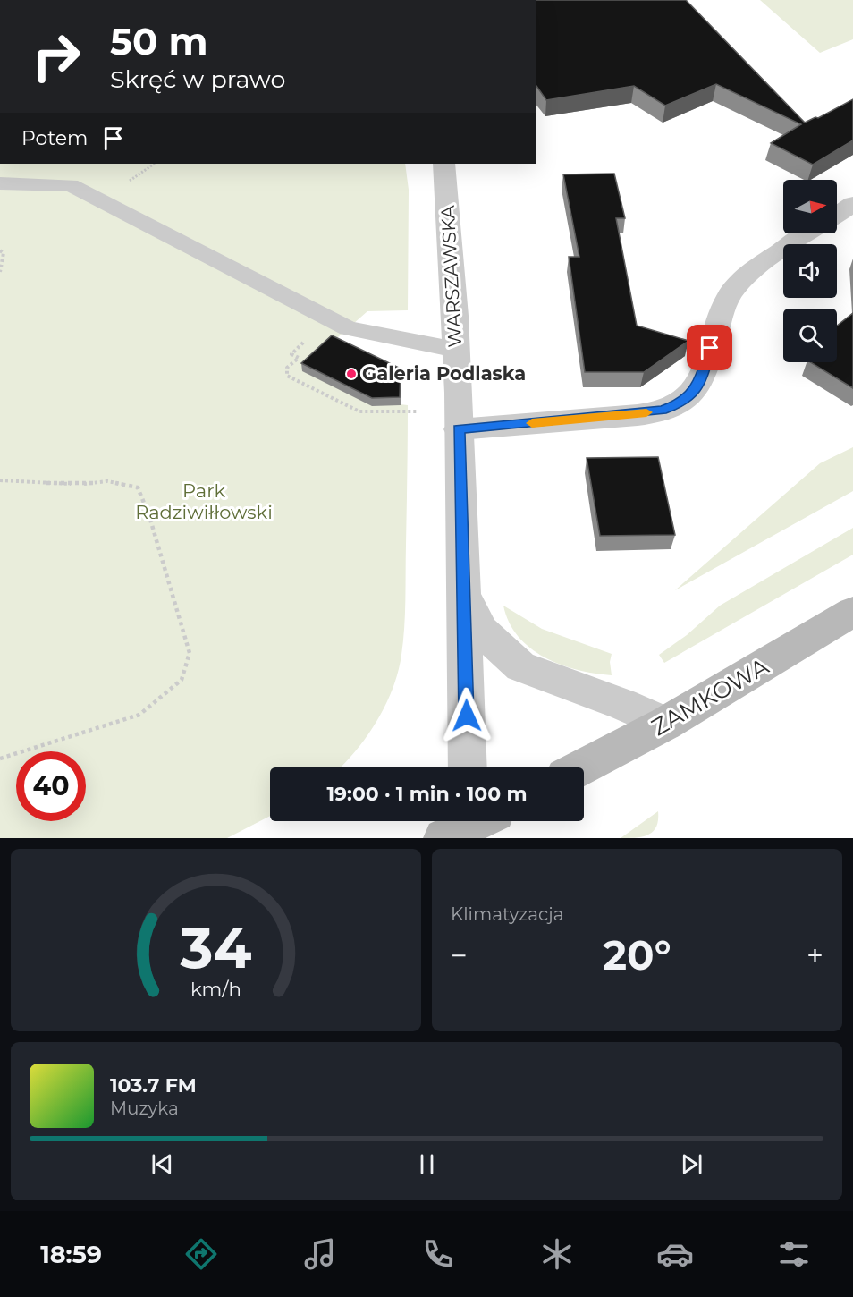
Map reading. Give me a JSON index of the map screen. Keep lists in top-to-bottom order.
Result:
{
  "streets": {
    "main road": ["ZAMKOWA"],
    "street": ["WARSZAWSKA"]
  },
  "parks": ["Park Radziwiłłowski"],
  "places": ["Galeria Podlaska"],
  "north": "right",
  "page": {
    "turn": ["50 m", "Skręć w prawo"],
    "then": "Potem",
    "limit": "40",
    "trip": "19:00 · 1 min · 100 m",
    "tile": "Klimatyzacja",
    "heat": ["−", "20°", "+"],
    "song": ["103.7 FM", "Muzyka"],
    "tabs": "18:59",
    "gauge": ["34", "km/h"]
  }
}
